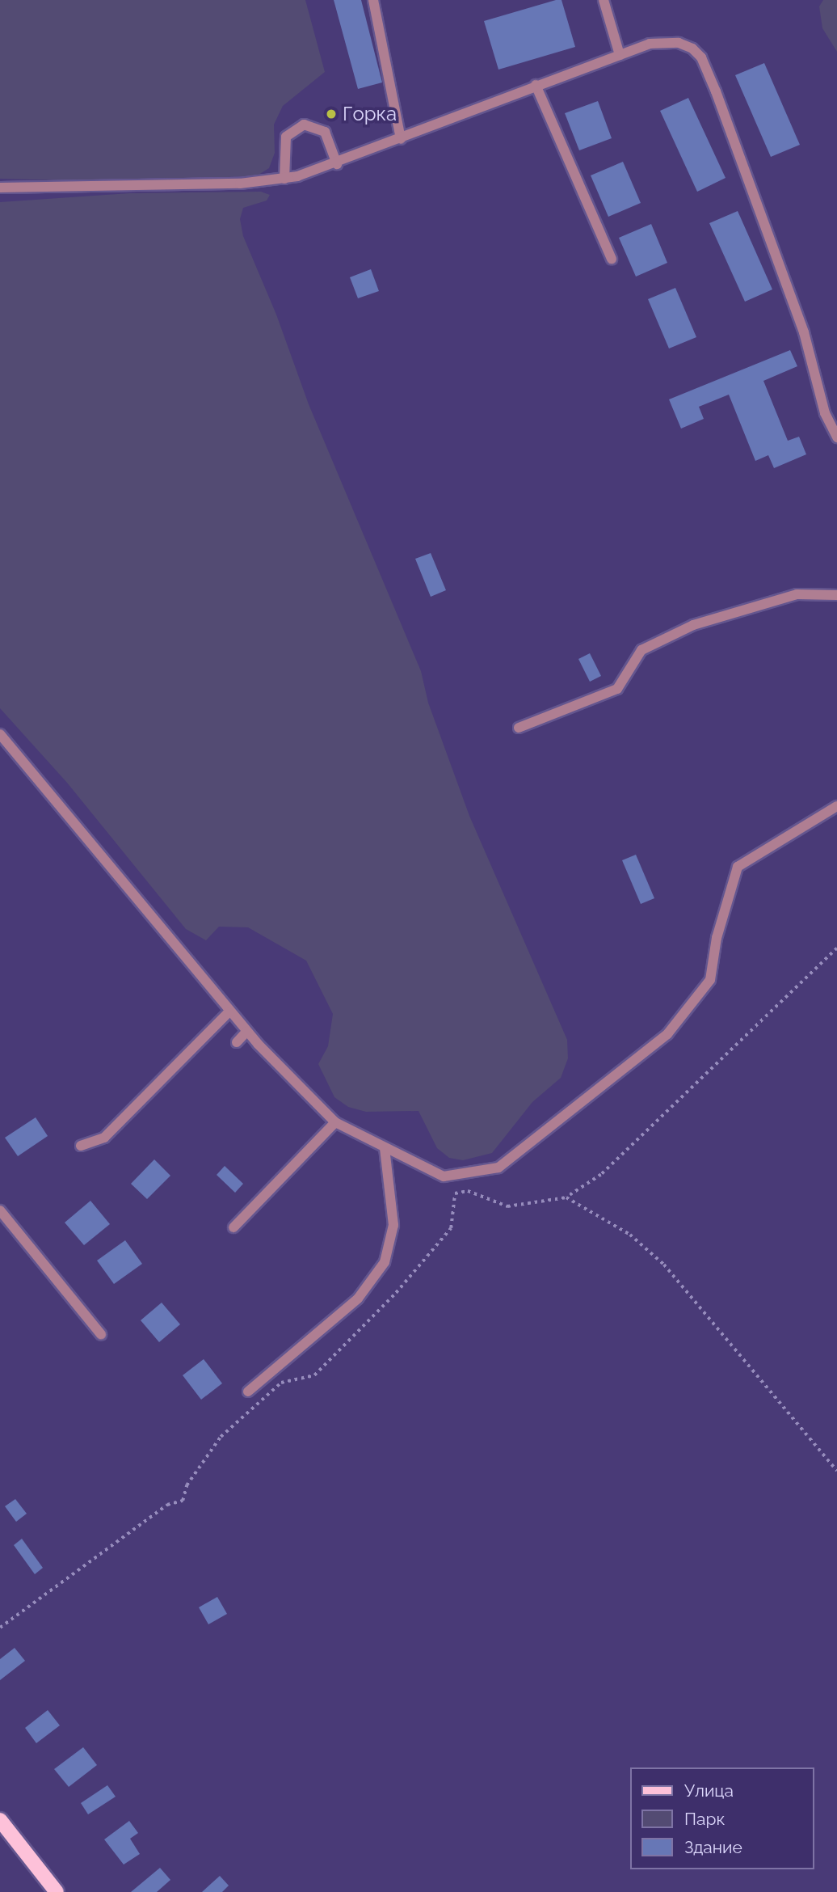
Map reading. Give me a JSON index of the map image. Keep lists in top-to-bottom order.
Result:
{
  "places": ["Горка"],
  "legend": ["Улица", "Парк", "Здание"]
}
